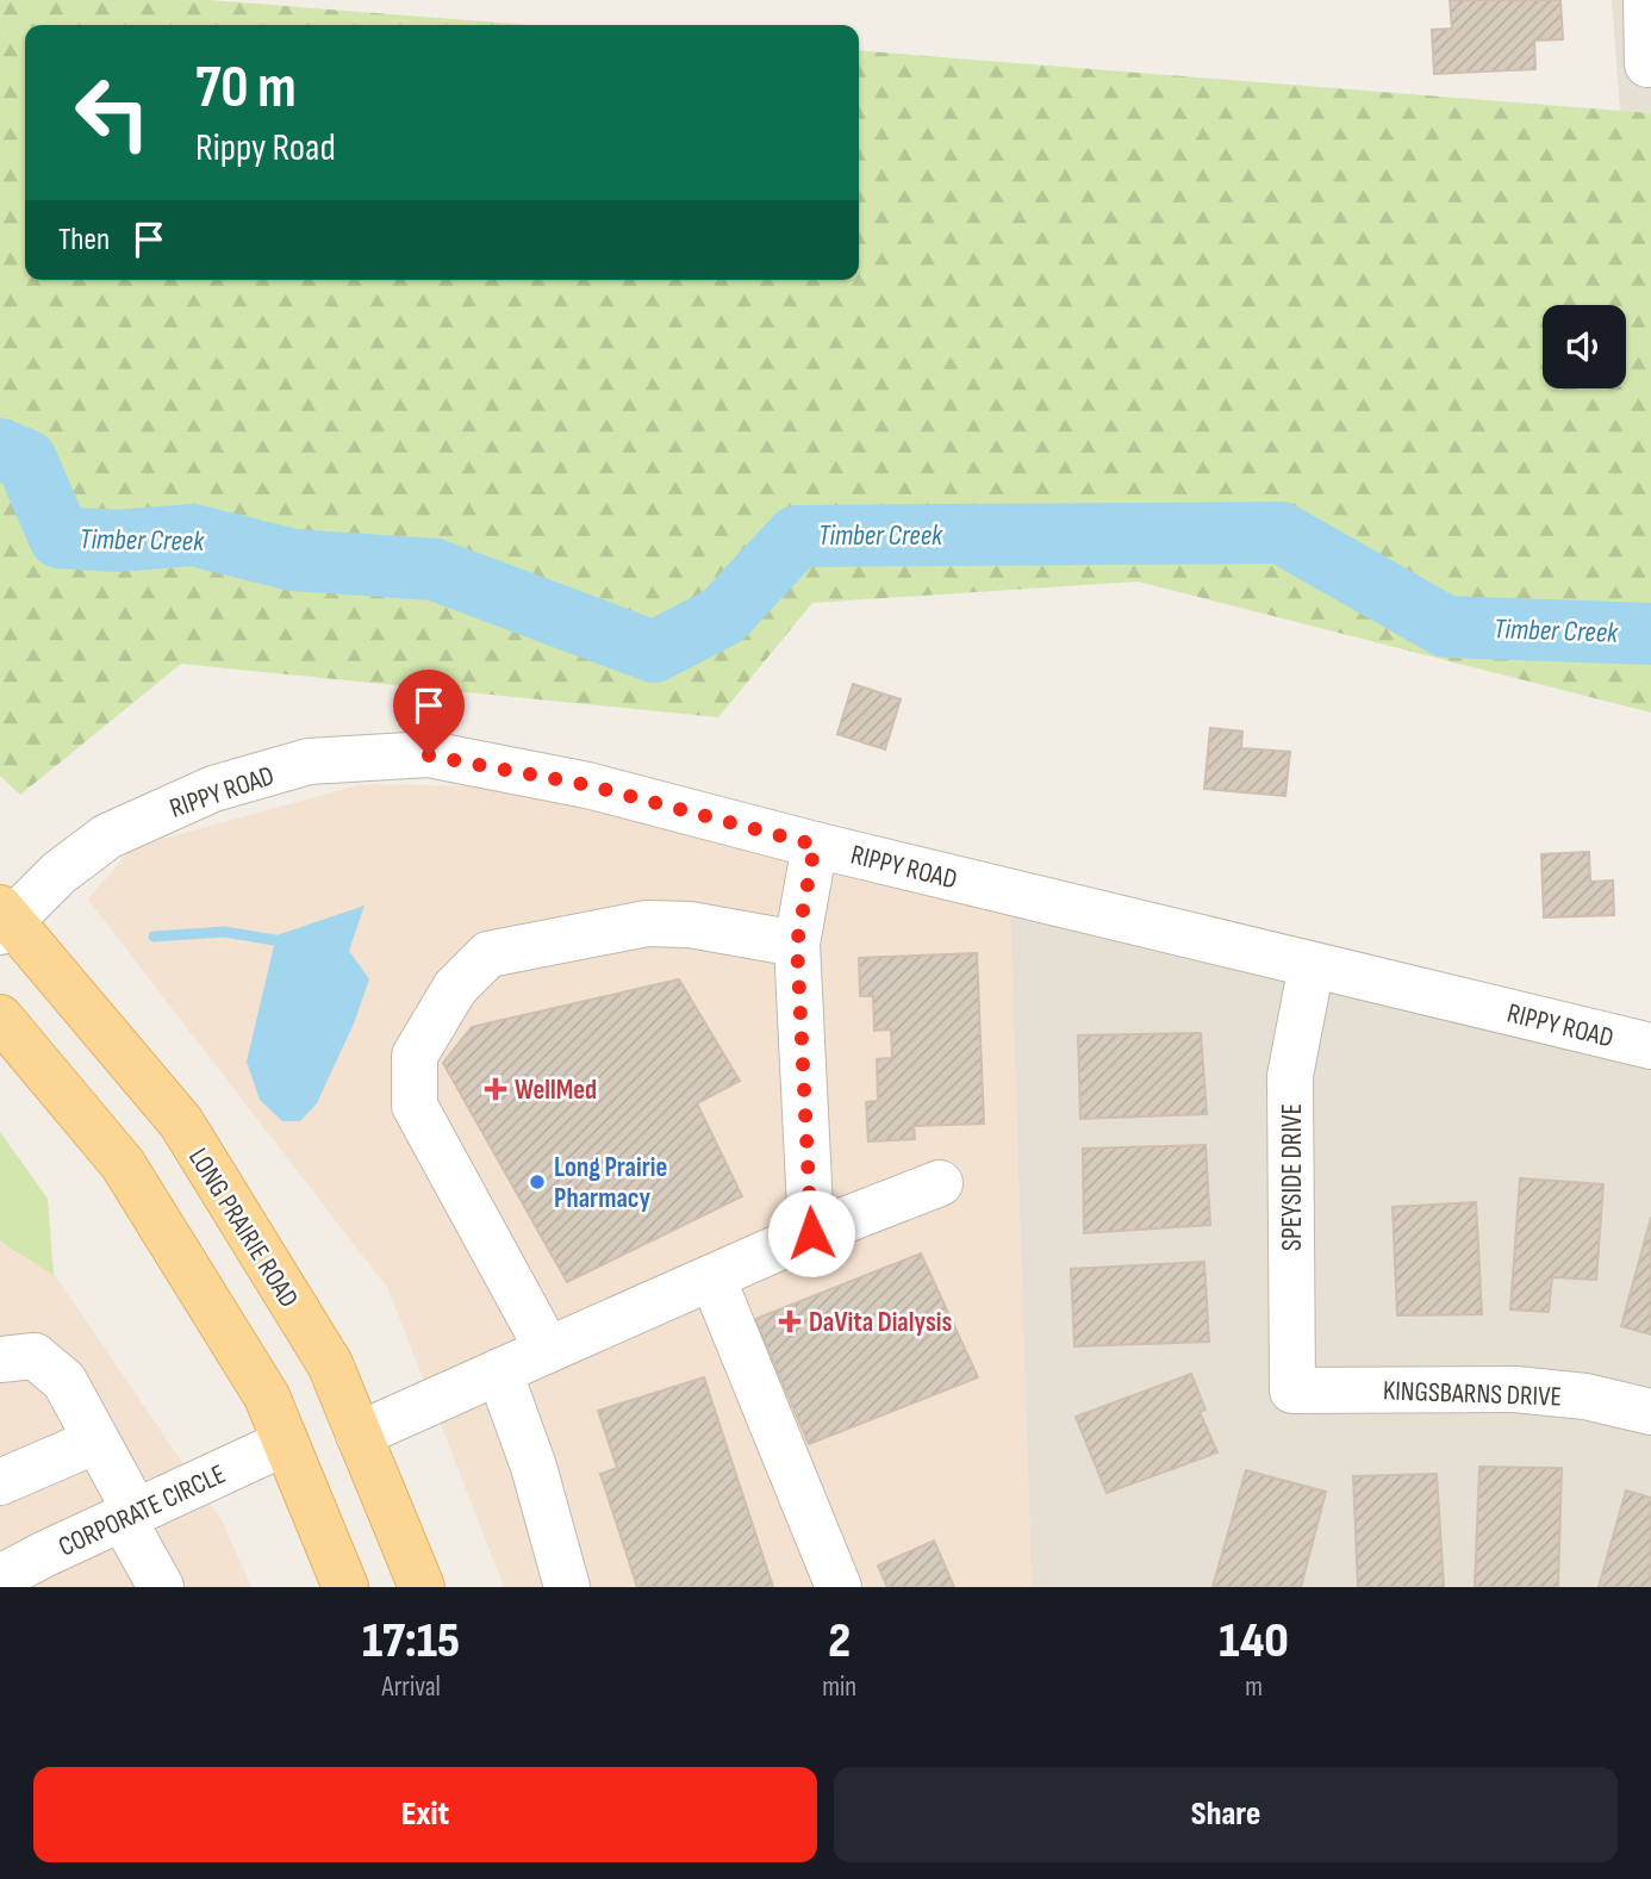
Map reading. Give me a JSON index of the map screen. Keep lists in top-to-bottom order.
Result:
{
  "streets": {
    "main road": ["LONG PRAIRIE ROAD"],
    "street": [
      "RIPPY ROAD",
      "SPEYSIDE DRIVE",
      "KINGSBARNS DRIVE",
      "CORPORATE CIRCLE"
    ]
  },
  "crossings": [
    ["RIPPY ROAD", "SPEYSIDE DRIVE"],
    ["RIPPY ROAD", "LONG PRAIRIE ROAD"],
    ["SPEYSIDE DRIVE", "KINGSBARNS DRIVE"]
  ],
  "water": ["Timber Creek"],
  "places": {
    "health": ["WellMed", "DaVita Dialysis"],
    "other": ["Long Prairie Pharmacy"]
  },
  "page": {
    "turn": ["70 m", "Rippy Road"],
    "then": "Then",
    "eta": [
      "17:15",
      "Arrival",
      "2",
      "min",
      "140",
      "m"
    ],
    "buttons": ["Exit", "Share"]
  }
}
